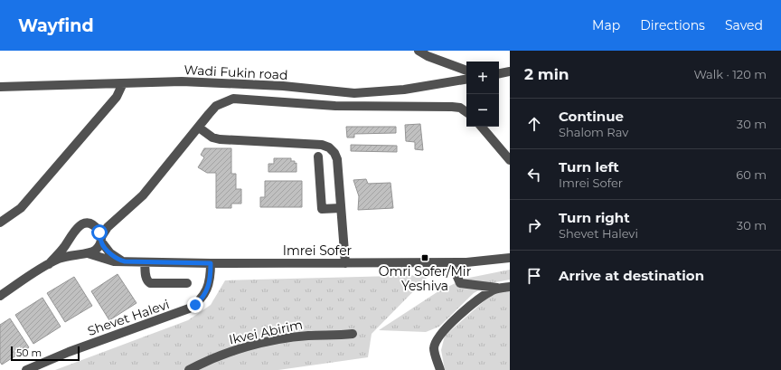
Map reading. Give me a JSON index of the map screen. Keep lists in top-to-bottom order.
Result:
{
  "streets": {
    "street": [
      "Wadi Fukin road",
      "Imrei Sofer",
      "Shevet Halevi",
      "Ikvei Abirim"
    ]
  },
  "crossings": [
    ["Imrei Sofer", "Shevet Halevi"]
  ],
  "places": {
    "transit": ["Omri Sofer/Mir Yeshiva"]
  },
  "scale_bar": "50 m",
  "page": {
    "header": "Wayfind",
    "nav": ["Map", "Directions", "Saved"],
    "heading": ["2 min", "Walk · 120 m"],
    "map_buttons": ["+", "−"],
    "list": [
      ["Continue", "Shalom Rav", "30 m"],
      ["Turn left", "Imrei Sofer", "60 m"],
      ["Turn right", "Shevet Halevi", "30 m"],
      "Arrive at destination"
    ],
    "scale": "50 m"
  }
}
